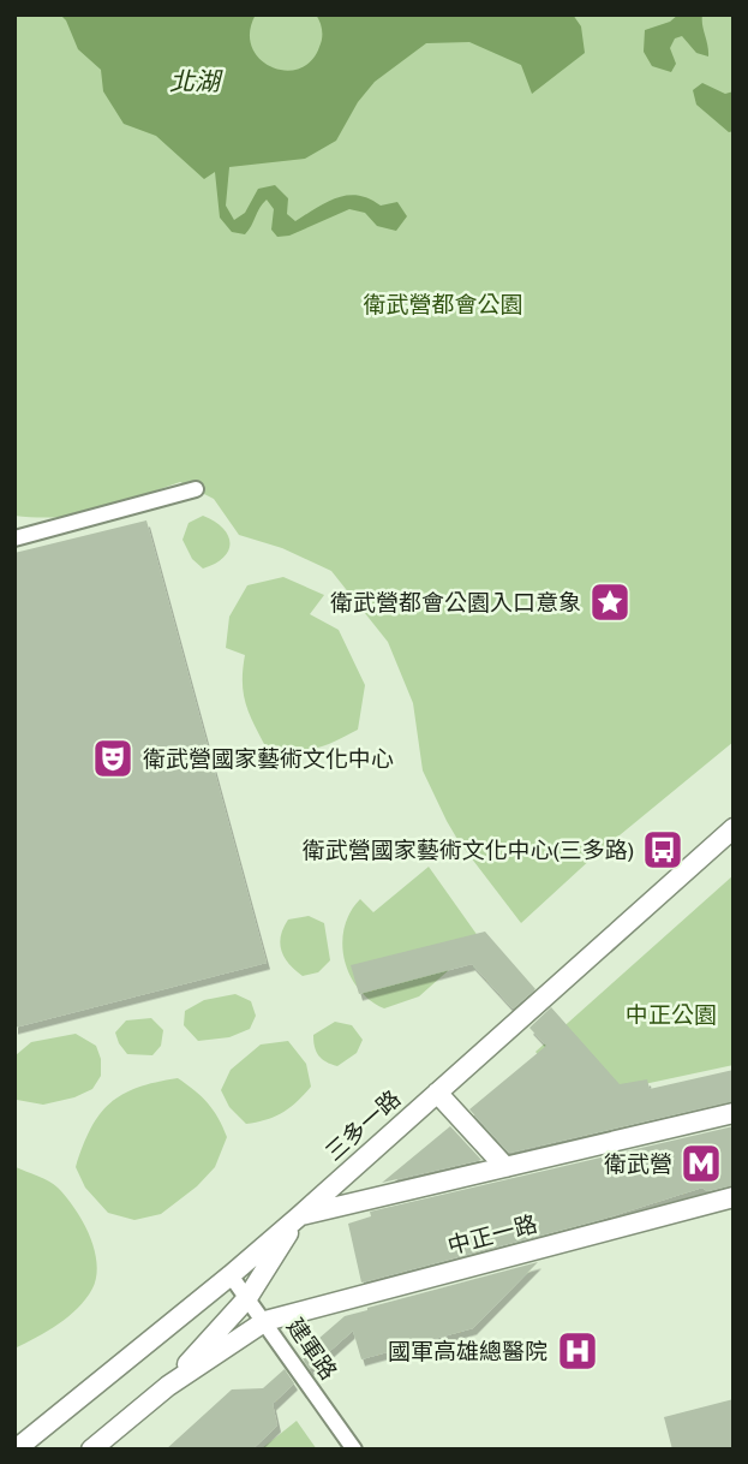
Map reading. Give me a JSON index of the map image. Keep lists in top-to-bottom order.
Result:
{
  "streets": {
    "street": ["三多一路", "中正一路", "建軍路"]
  },
  "crossings": [
    ["三多一路", "建軍路"],
    ["中正一路", "建軍路"]
  ],
  "water": ["北湖"],
  "parks": ["衛武營都會公園", "中正公園"],
  "places": {
    "place": ["衛武營都會公園入口意象"],
    "theatre": ["衛武營國家藝術文化中心"],
    "bus stop": ["衛武營國家藝術文化中心(三多路)"],
    "metro station": ["衛武營"],
    "hospital": ["國軍高雄總醫院"]
  }
}
